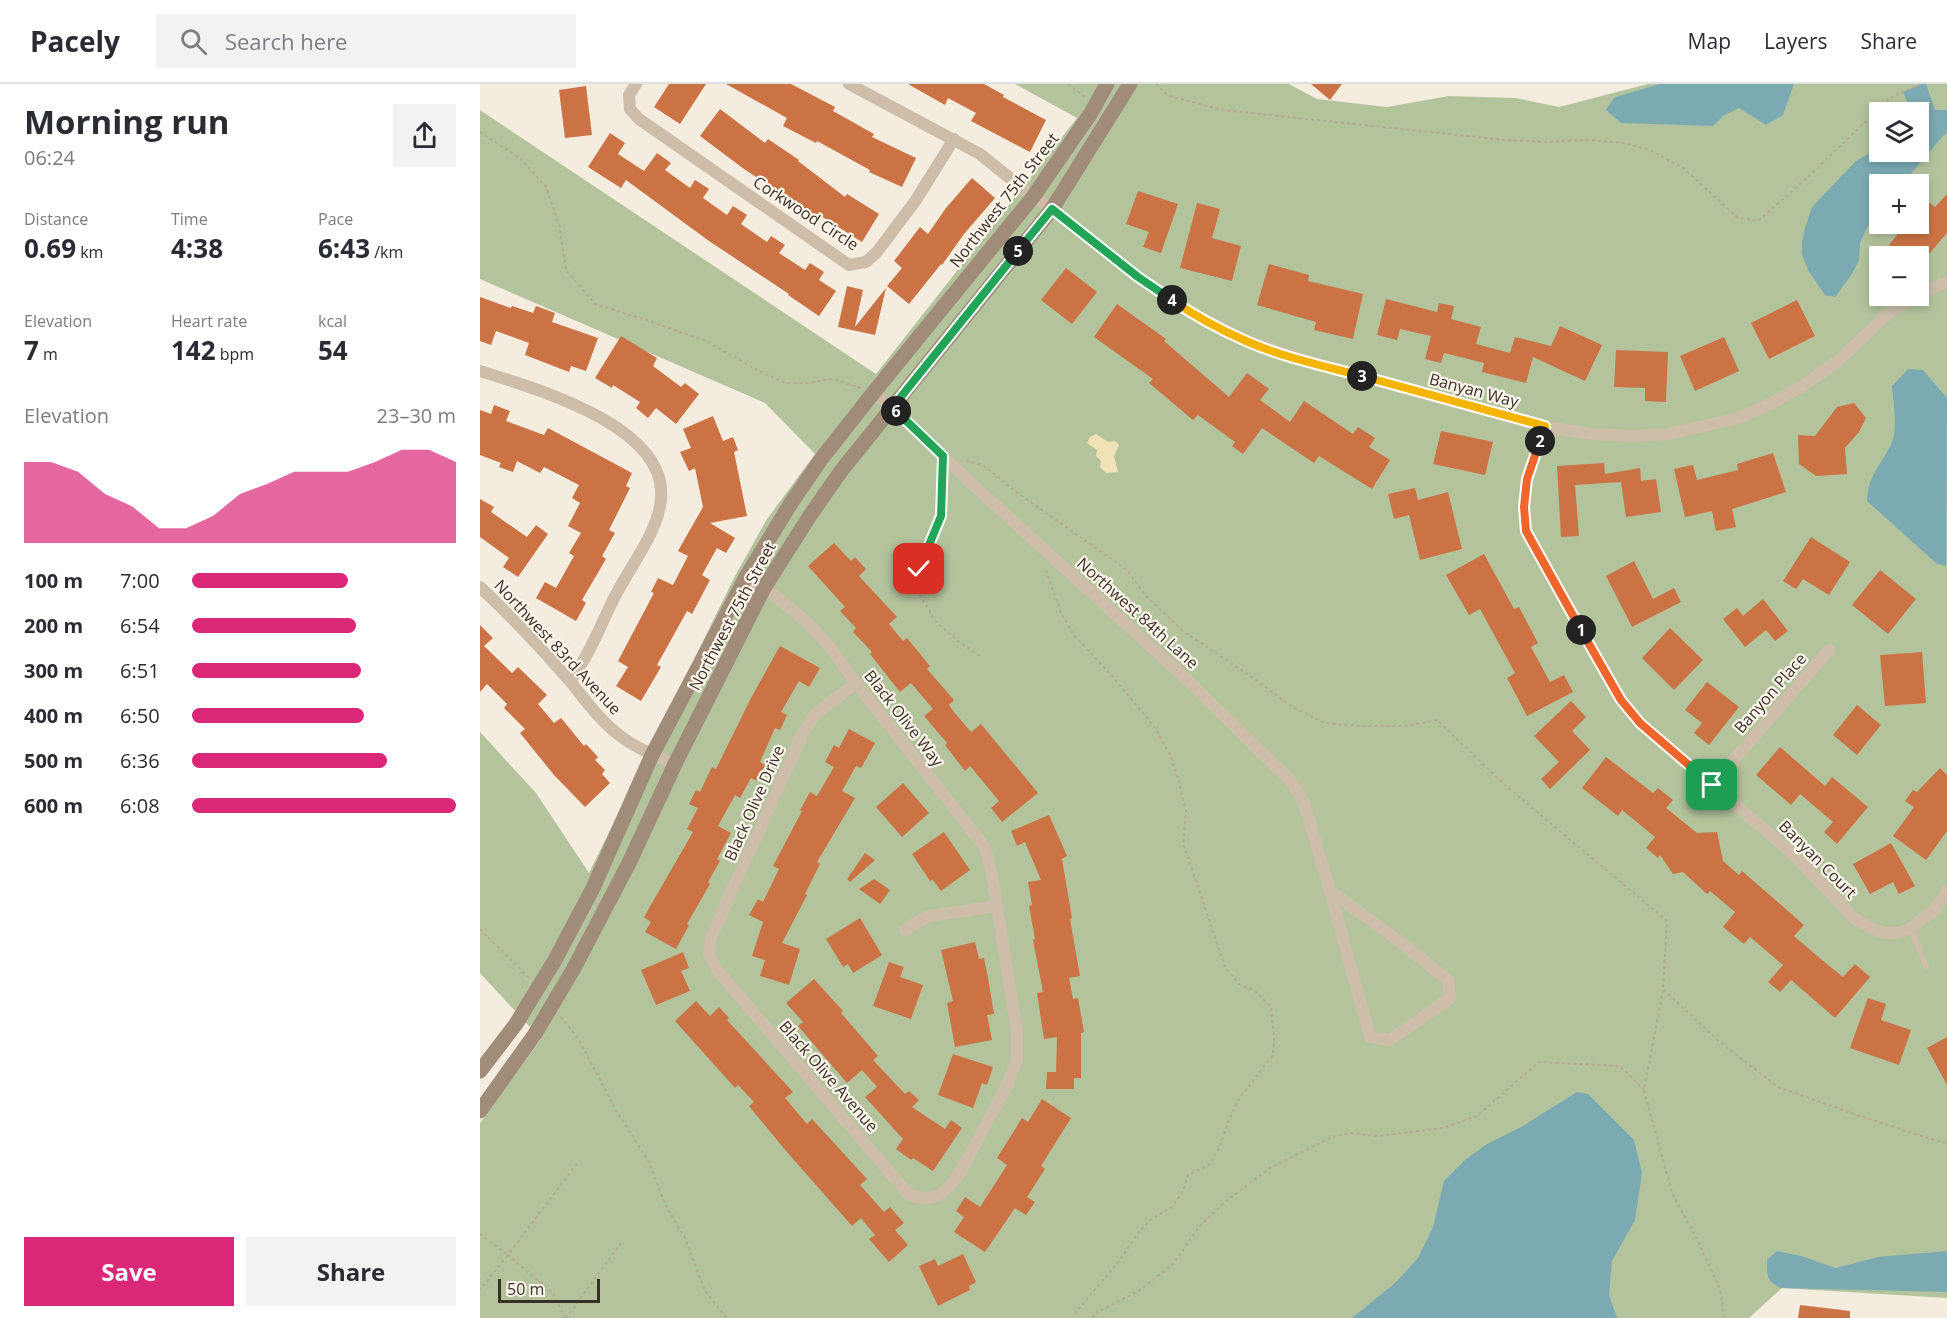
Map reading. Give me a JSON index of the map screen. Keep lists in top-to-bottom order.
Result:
{
  "streets": {
    "street": [
      "Northwest 75th Street",
      "Corkwood Circle",
      "Banyan Way",
      "Northwest 84th Lane",
      "Northwest 83rd Avenue",
      "Banyon Place",
      "Black Olive Way",
      "Black Olive Drive",
      "Banyan Court",
      "Black Olive Avenue"
    ]
  },
  "crossings": [
    ["Northwest 75th Street", "Banyan Way"],
    ["Northwest 75th Street", "Northwest 84th Lane"],
    ["Northwest 75th Street", "Northwest 83rd Avenue"],
    ["Northwest 75th Street", "Black Olive Way"],
    ["Corkwood Circle", "Banyan Way"],
    ["Banyan Way", "Banyan Court"],
    ["Banyon Place", "Banyan Court"],
    ["Black Olive Way", "Black Olive Drive"],
    ["Black Olive Way", "Black Olive Avenue"],
    ["Black Olive Drive", "Black Olive Avenue"]
  ],
  "scale_bar": "50 m",
  "page": {
    "header": "Pacely",
    "search": "Search here",
    "nav": ["Map", "Layers", "Share"],
    "heading": ["Morning run", "06:24"],
    "map_buttons": ["+", "−"],
    "stats": [
      ["Distance", "0.69 km"],
      ["Time", "4:38"],
      ["Pace", "6:43 /km"],
      ["Elevation", "7 m"],
      ["Heart rate", "142 bpm"],
      ["kcal", "54"]
    ],
    "pins": [
      "5",
      "4",
      "3",
      "6",
      "2",
      "1"
    ],
    "chart": ["Elevation", "23–30 m"],
    "list": [
      {
        "name": "100 m",
        "note": "7:00"
      },
      {
        "name": "200 m",
        "note": "6:54"
      },
      {
        "name": "300 m",
        "note": "6:51"
      },
      {
        "name": "400 m",
        "note": "6:50"
      },
      {
        "name": "500 m",
        "note": "6:36"
      },
      {
        "name": "600 m",
        "note": "6:08"
      }
    ],
    "buttons": ["Save", "Share"],
    "scale": "50 m"
  }
}
